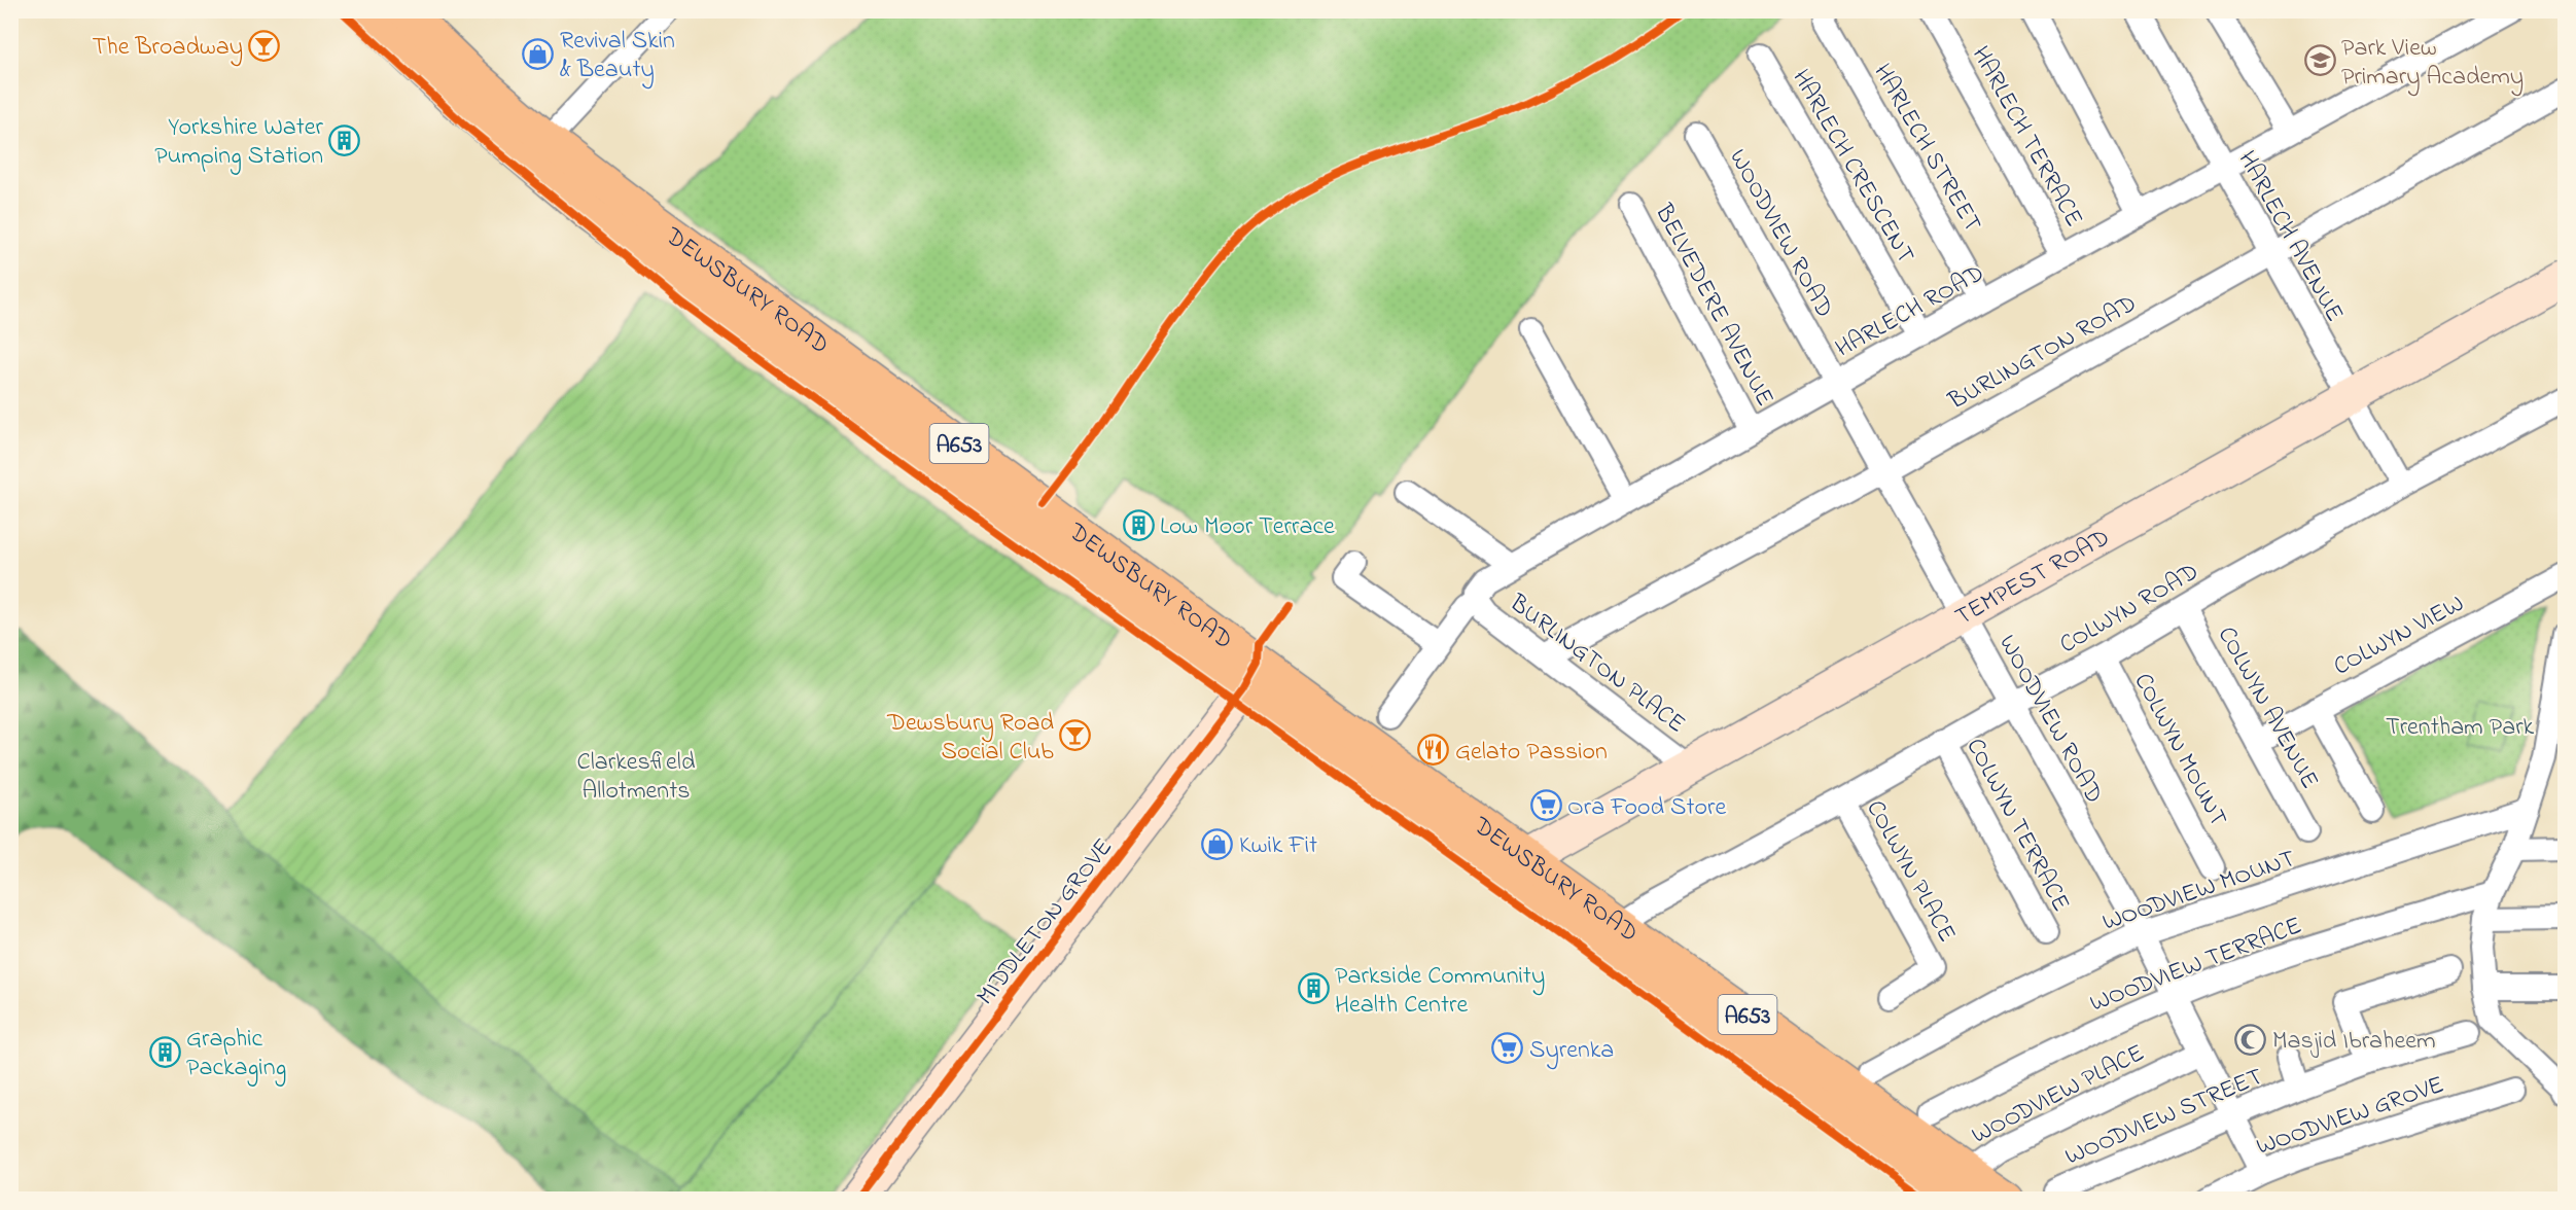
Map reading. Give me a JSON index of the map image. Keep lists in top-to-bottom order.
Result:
{
  "streets": {
    "main road": ["DEWSBURY ROAD", "A653"],
    "street": [
      "HARLECH TERRACE",
      "HARLECH STREET",
      "HARLECH CRESCENT",
      "WOODVIEW ROAD",
      "HARLECH AVENUE",
      "BELVEDERE AVENUE",
      "HARLECH ROAD",
      "BURLINGTON ROAD",
      "TEMPEST ROAD",
      "COLWYN ROAD",
      "COLWYN VIEW",
      "BURLINGTON PLACE",
      "COLWYN AVENUE",
      "COLWYN MOUNT",
      "COLWYN TERRACE",
      "COLWYN PLACE",
      "WOODVIEW MOUNT",
      "MIDDLETON GROVE",
      "WOODVIEW TERRACE",
      "WOODVIEW PLACE",
      "WOODVIEW GROVE",
      "WOODVIEW STREET"
    ]
  },
  "crossings": [
    ["HARLECH TERRACE", "HARLECH ROAD"],
    ["HARLECH STREET", "HARLECH ROAD"],
    ["HARLECH CRESCENT", "HARLECH ROAD"],
    ["WOODVIEW ROAD", "HARLECH ROAD"],
    ["WOODVIEW ROAD", "BURLINGTON ROAD"],
    ["WOODVIEW ROAD", "TEMPEST ROAD"],
    ["WOODVIEW ROAD", "COLWYN ROAD"],
    ["WOODVIEW ROAD", "WOODVIEW MOUNT"],
    ["WOODVIEW ROAD", "WOODVIEW TERRACE"],
    ["WOODVIEW ROAD", "WOODVIEW PLACE"],
    ["WOODVIEW ROAD", "WOODVIEW GROVE"],
    ["WOODVIEW ROAD", "WOODVIEW STREET"],
    ["HARLECH AVENUE", "HARLECH ROAD"],
    ["HARLECH AVENUE", "BURLINGTON ROAD"],
    ["HARLECH AVENUE", "TEMPEST ROAD"],
    ["HARLECH AVENUE", "COLWYN ROAD"],
    ["DEWSBURY ROAD", "TEMPEST ROAD"],
    ["DEWSBURY ROAD", "COLWYN ROAD"],
    ["DEWSBURY ROAD", "MIDDLETON GROVE"],
    ["DEWSBURY ROAD", "WOODVIEW PLACE"],
    ["BELVEDERE AVENUE", "HARLECH ROAD"],
    ["HARLECH ROAD", "BURLINGTON PLACE"],
    ["BURLINGTON ROAD", "BURLINGTON PLACE"],
    ["TEMPEST ROAD", "BURLINGTON PLACE"],
    ["COLWYN ROAD", "COLWYN AVENUE"],
    ["COLWYN ROAD", "COLWYN MOUNT"],
    ["COLWYN ROAD", "COLWYN TERRACE"],
    ["COLWYN ROAD", "COLWYN PLACE"],
    ["COLWYN VIEW", "COLWYN AVENUE"]
  ],
  "parks": ["Trentham Park", "Clarkesfield Allotments"],
  "places": {
    "bar": ["The Broadway", "Dewsbury Road Social Club"],
    "shop": ["Revival Skin & Beauty", "Kwik Fit"],
    "school or university": ["Park View Primary Academy"],
    "building": [
      "Yorkshire Water Pumping Station",
      "Low Moor Terrace",
      "Parkside Community Health Centre",
      "Graphic Packaging"
    ],
    "restaurant": ["Gelato Passion"],
    "supermarket": ["Ora Food Store", "Syrenka"],
    "mosque": ["Masjid Ibraheem"]
  }
}
